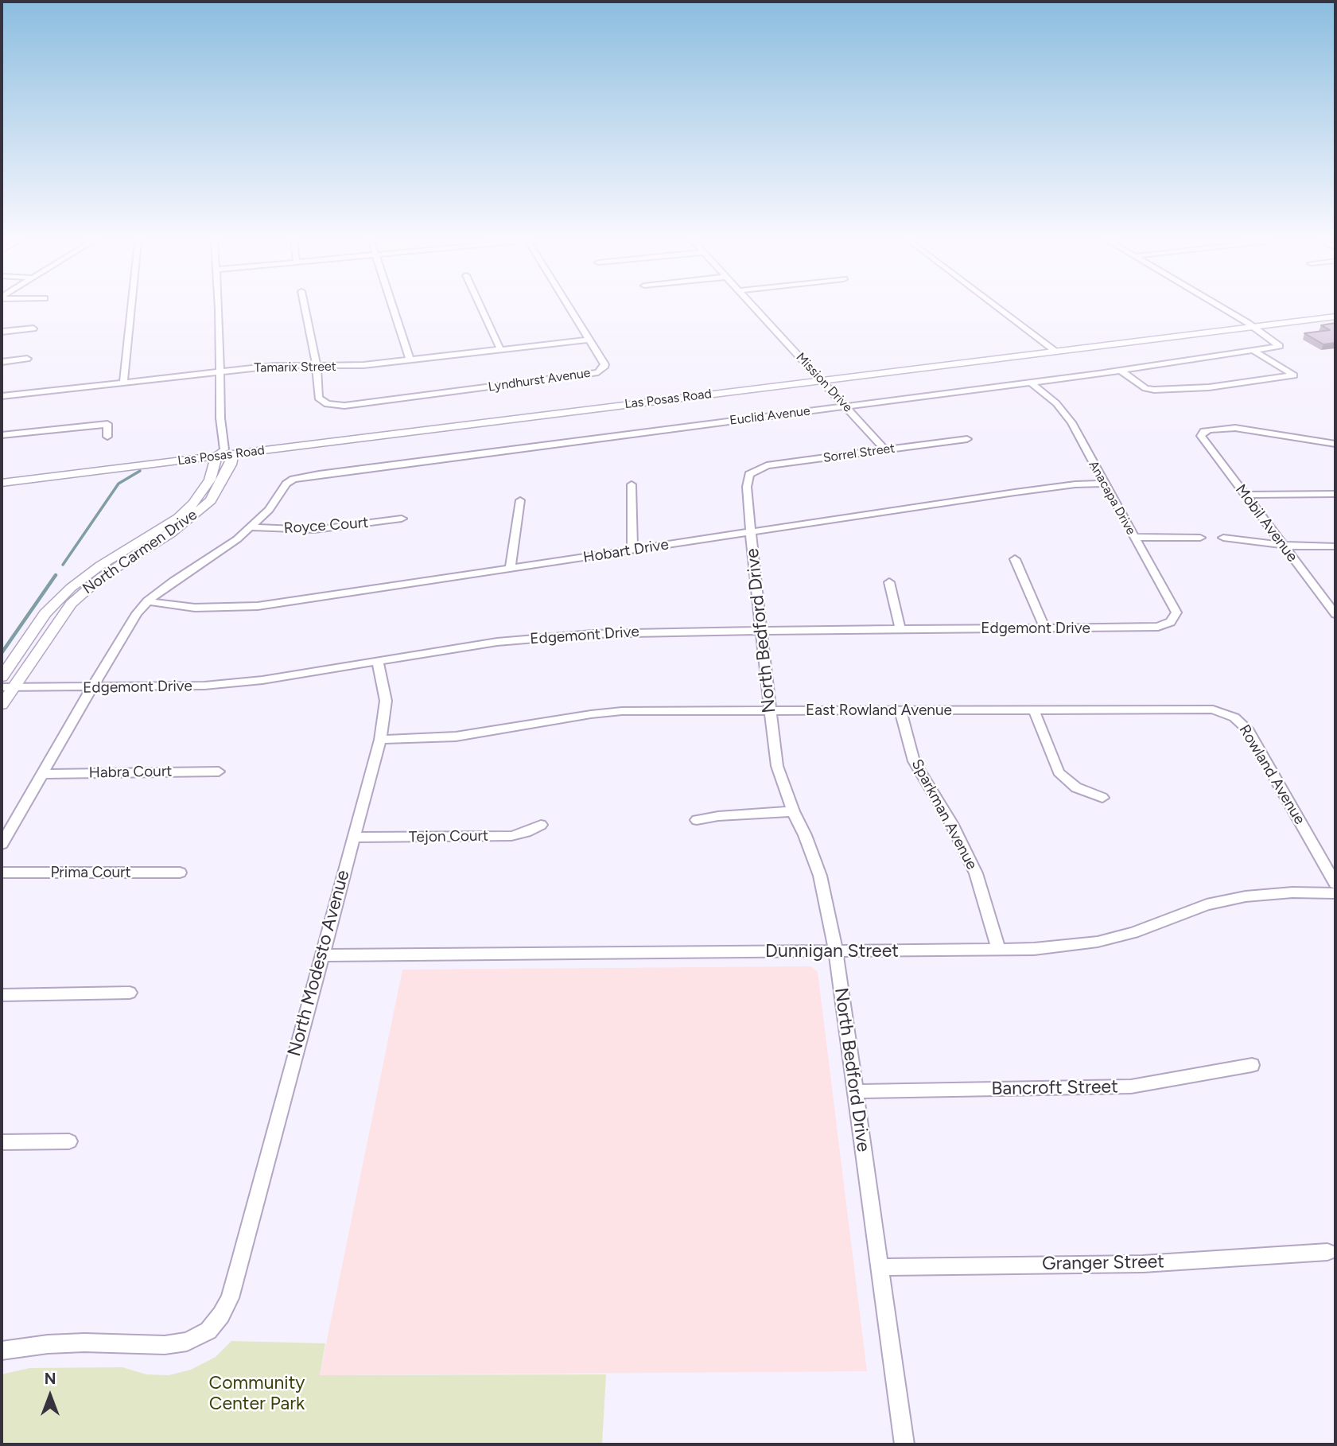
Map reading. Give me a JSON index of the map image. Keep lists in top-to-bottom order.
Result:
{
  "streets": {
    "main road": ["Las Posas Road", "North Carmen Drive"],
    "street": [
      "Tamarix Street",
      "Lyndhurst Avenue",
      "Mission Drive",
      "Euclid Avenue",
      "Sorrel Street",
      "Anacapa Drive",
      "Mobil Avenue",
      "Royce Court",
      "Hobart Drive",
      "Edgemont Drive",
      "North Bedford Drive",
      "East Rowland Avenue",
      "Habra Court",
      "Rowland Avenue",
      "Sparkman Avenue",
      "Tejon Court",
      "Prima Court",
      "Dunnigan Street",
      "North Modesto Avenue",
      "Bancroft Street",
      "Granger Street"
    ]
  },
  "crossings": [
    ["Tamarix Street", "Lyndhurst Avenue"],
    ["Mission Drive", "Las Posas Road"],
    ["Mission Drive", "Euclid Avenue"],
    ["Mission Drive", "Sorrel Street"],
    ["Las Posas Road", "Euclid Avenue"],
    ["Las Posas Road", "North Carmen Drive"],
    ["Euclid Avenue", "Anacapa Drive"],
    ["Euclid Avenue", "Royce Court"],
    ["Sorrel Street", "North Bedford Drive"],
    ["Anacapa Drive", "Hobart Drive"],
    ["Anacapa Drive", "Edgemont Drive"],
    ["Hobart Drive", "North Bedford Drive"],
    ["North Carmen Drive", "Edgemont Drive"],
    ["Edgemont Drive", "North Bedford Drive"],
    ["Edgemont Drive", "North Modesto Avenue"],
    ["North Bedford Drive", "East Rowland Avenue"],
    ["North Bedford Drive", "Dunnigan Street"],
    ["North Bedford Drive", "Bancroft Street"],
    ["North Bedford Drive", "Granger Street"],
    ["East Rowland Avenue", "Rowland Avenue"],
    ["East Rowland Avenue", "Sparkman Avenue"],
    ["East Rowland Avenue", "North Modesto Avenue"],
    ["Sparkman Avenue", "Dunnigan Street"],
    ["Tejon Court", "North Modesto Avenue"],
    ["Dunnigan Street", "North Modesto Avenue"]
  ],
  "parks": ["Community Center Park"],
  "north": "top"
}
